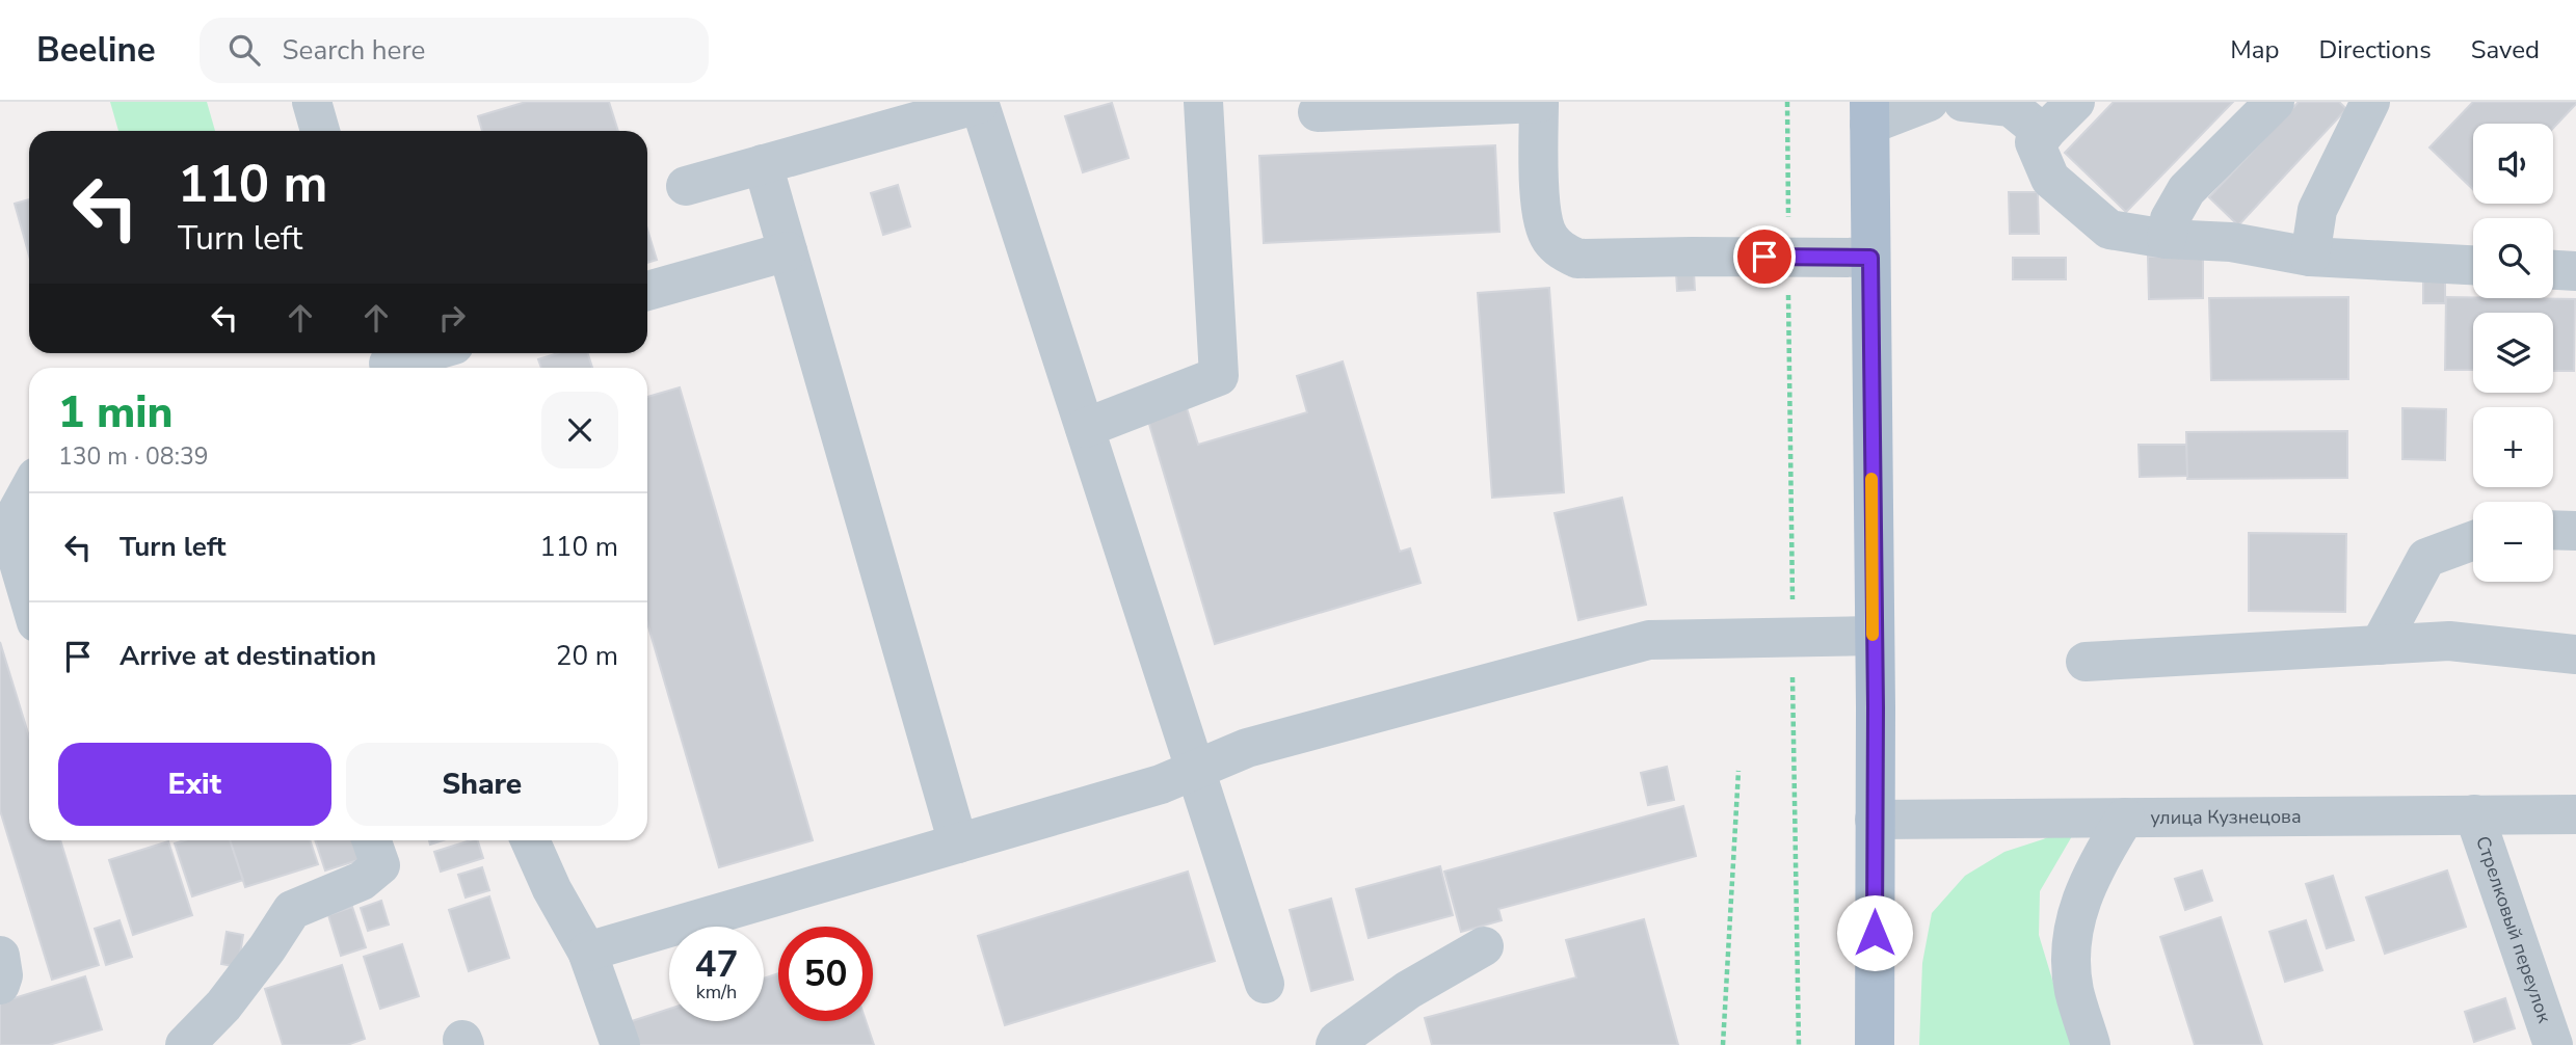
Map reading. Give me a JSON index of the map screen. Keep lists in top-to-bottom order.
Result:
{
  "streets": {
    "street": ["улица Кузнецова", "Стрелковый переулок"]
  },
  "crossings": [
    ["улица Кузнецова", "Стрелковый переулок"]
  ],
  "page": {
    "header": "Beeline",
    "search": "Search here",
    "nav": ["Map", "Directions", "Saved"],
    "map_buttons": ["+", "−"],
    "turn": ["110 m", "Turn left"],
    "heading": ["1 min", "130 m · 08:39"],
    "list": [
      {
        "name": "Turn left",
        "value": "110 m"
      },
      {
        "name": "Arrive at destination",
        "value": "20 m"
      }
    ],
    "buttons": ["Exit", "Share"],
    "speed": "47 km/h",
    "limit": "50"
  }
}
